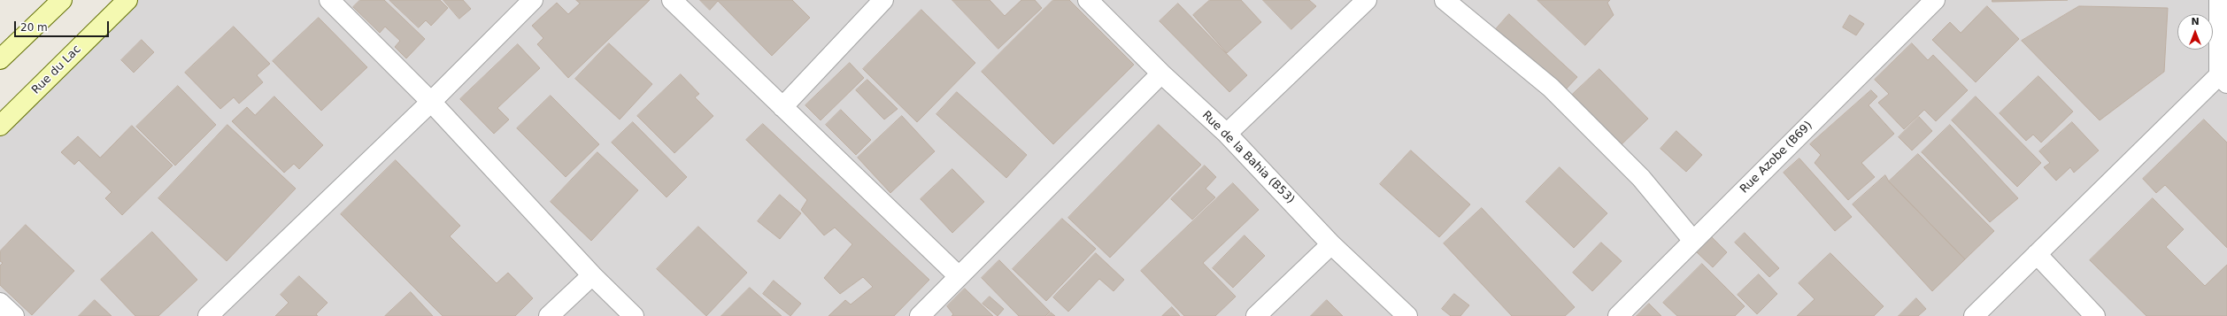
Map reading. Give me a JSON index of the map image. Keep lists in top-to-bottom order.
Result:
{
  "streets": {
    "street": ["Rue du Lac", "Rue de la Bahia (B53)", "Rue Azobe (B69)"]
  },
  "scale_bar": "20 m",
  "north": "top"
}
